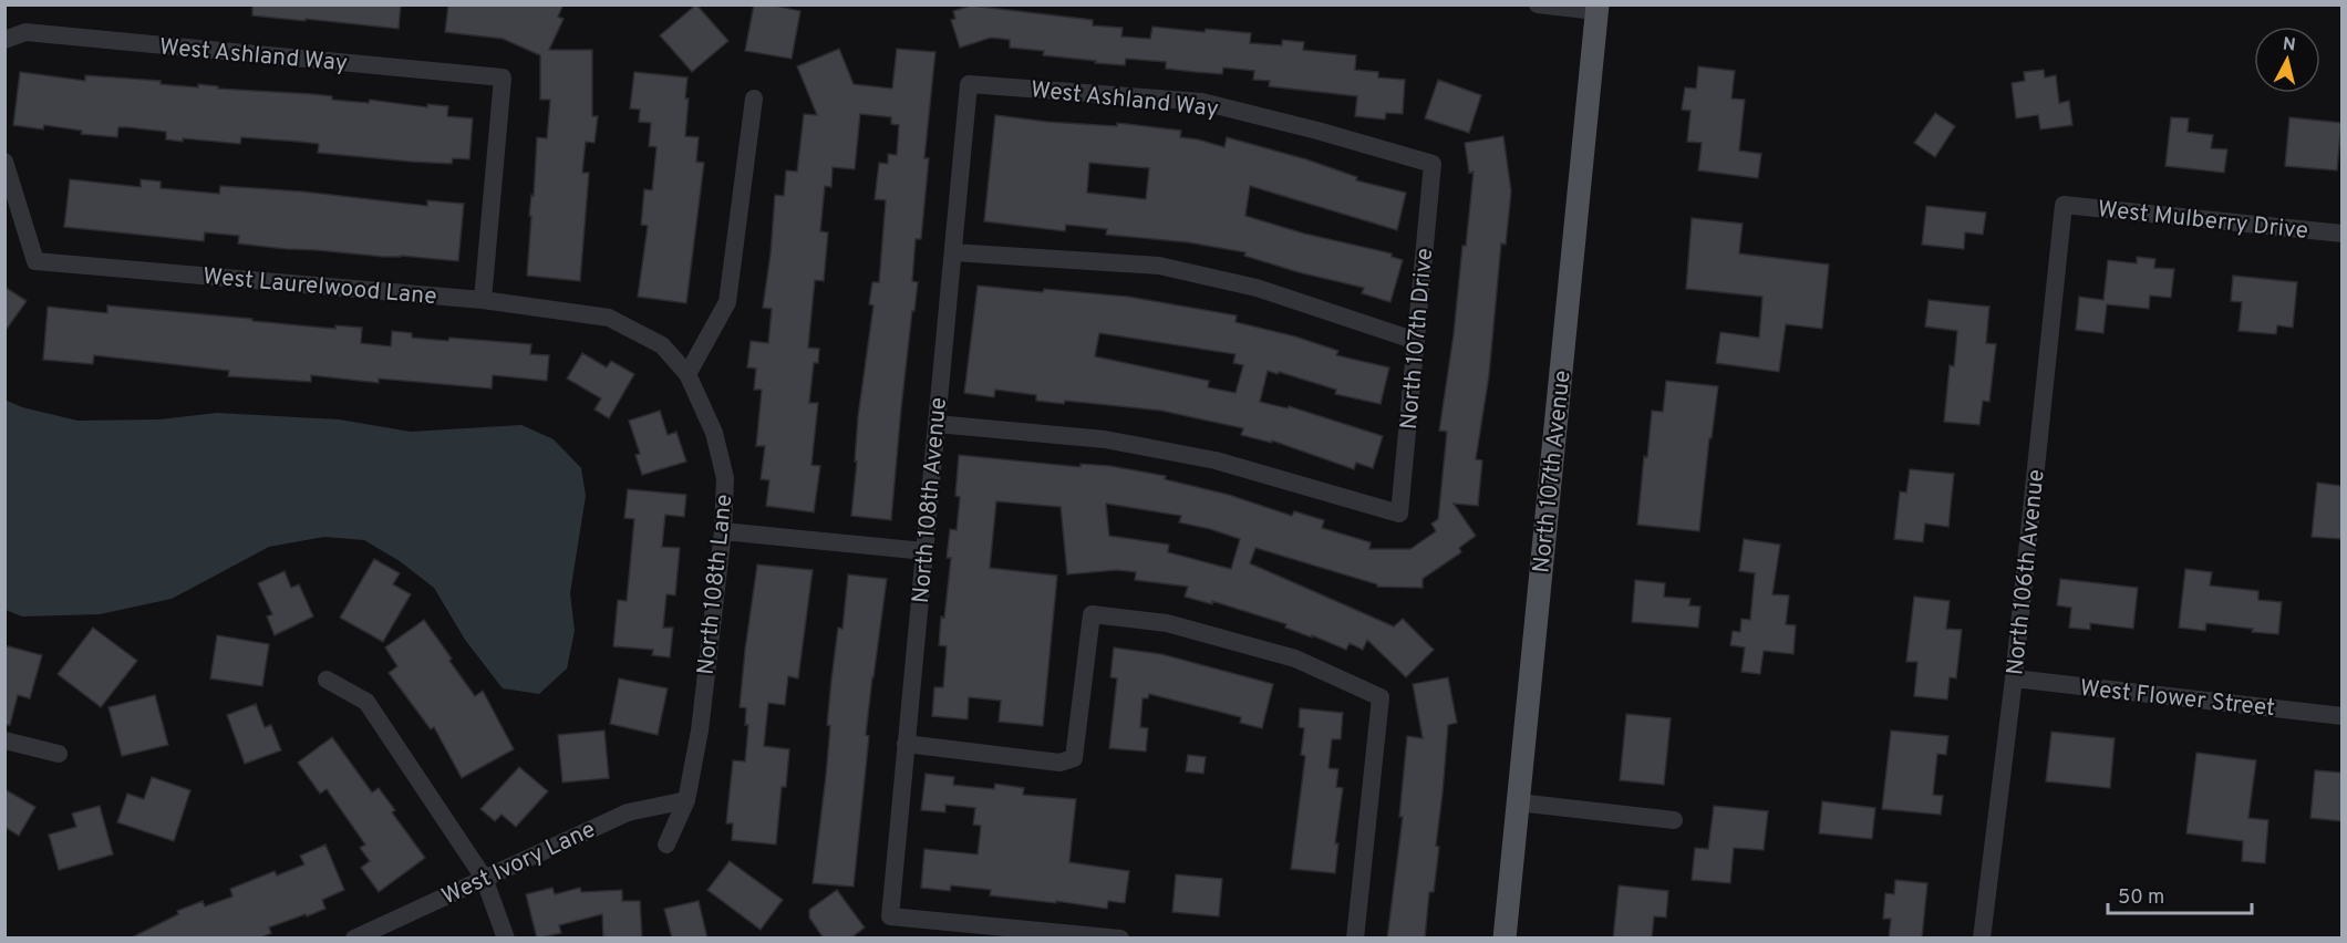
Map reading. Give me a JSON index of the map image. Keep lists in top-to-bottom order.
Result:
{
  "streets": {
    "main road": ["North 107th Avenue"],
    "street": [
      "West Ashland Way",
      "West Mulberry Drive",
      "West Laurelwood Lane",
      "North 107th Drive",
      "North 108th Avenue",
      "North 106th Avenue",
      "North 108th Lane",
      "West Flower Street",
      "West Ivory Lane"
    ]
  },
  "crossings": [
    ["West Ashland Way", "West Laurelwood Lane"],
    ["West Ashland Way", "North 107th Drive"],
    ["West Ashland Way", "North 108th Avenue"],
    ["West Mulberry Drive", "North 106th Avenue"],
    ["West Laurelwood Lane", "North 108th Lane"],
    ["North 107th Drive", "North 108th Avenue"],
    ["North 106th Avenue", "West Flower Street"],
    ["North 108th Lane", "West Ivory Lane"]
  ],
  "scale_bar": "50 m",
  "north": "top"
}
